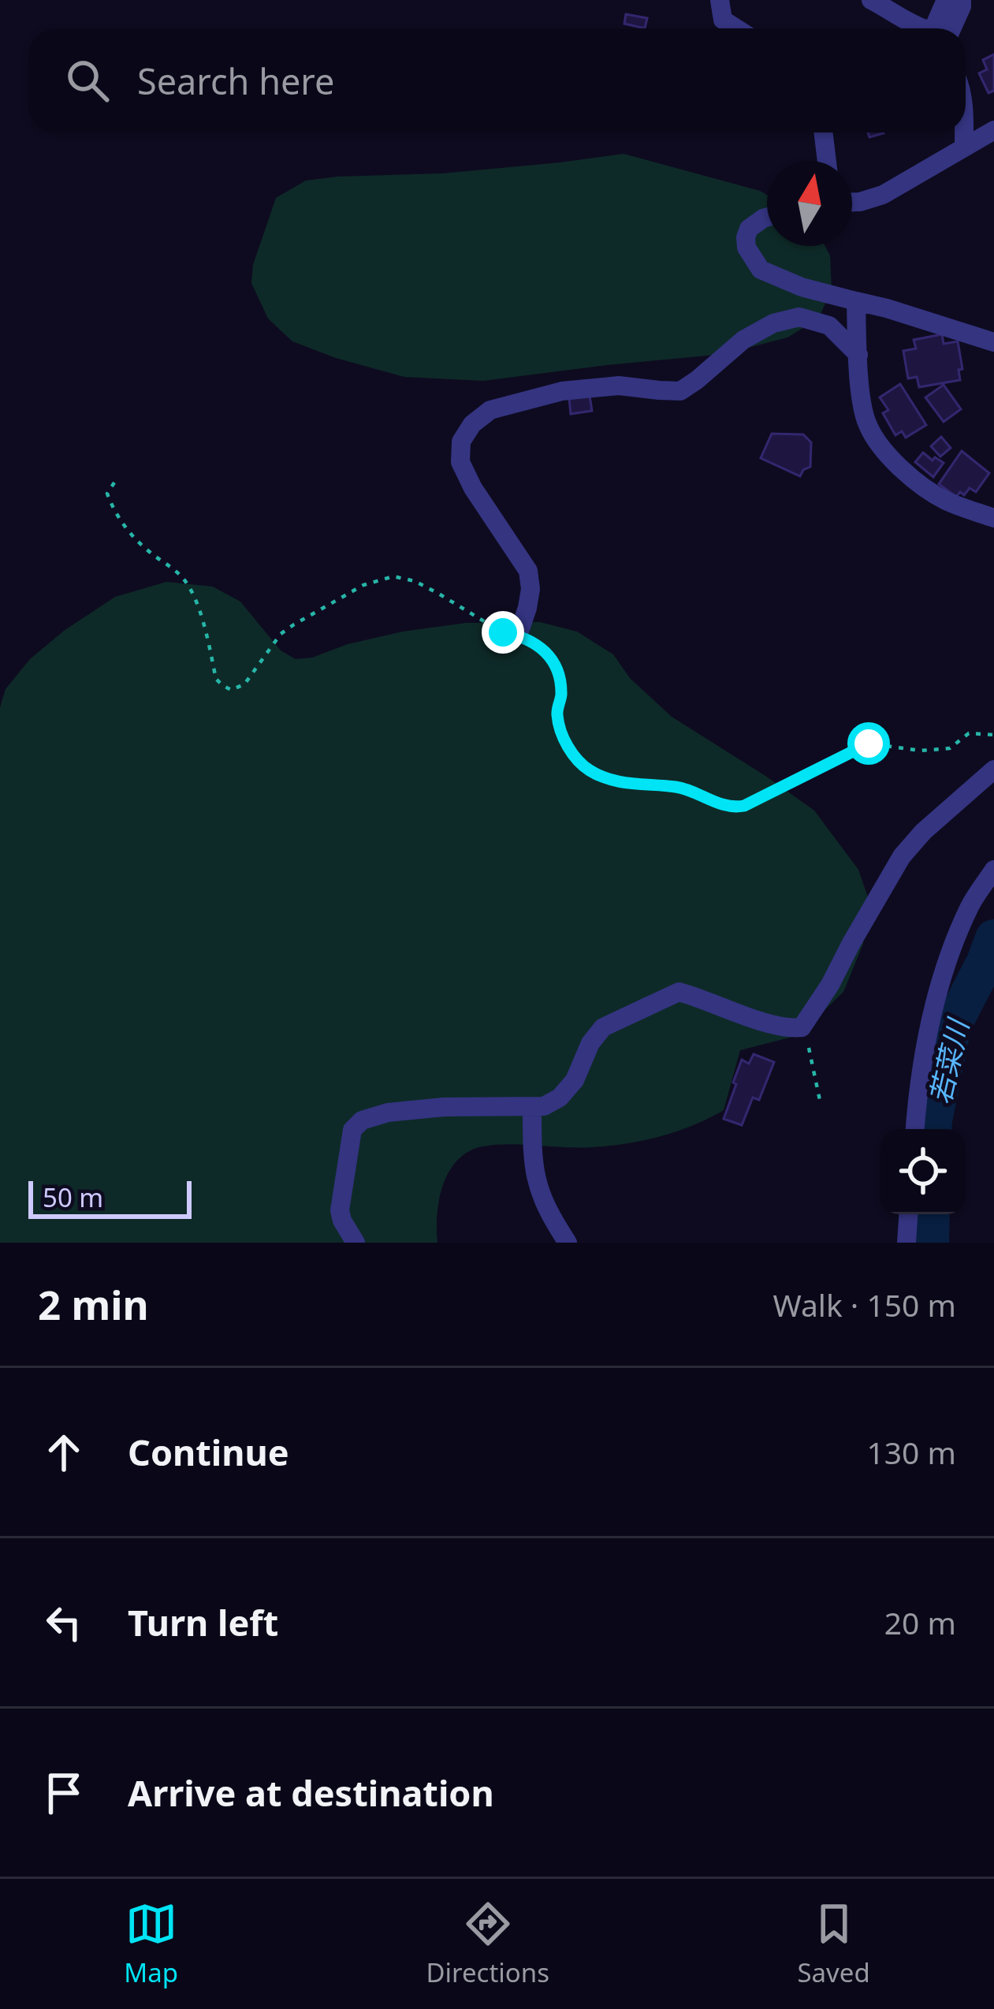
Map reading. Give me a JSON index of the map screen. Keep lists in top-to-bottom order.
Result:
{
  "water": ["若菜川"],
  "scale_bar": "50 m",
  "north": "top",
  "page": {
    "search": "Search here",
    "scale": "50 m",
    "heading": ["2 min", "Walk · 150 m"],
    "list": [
      ["Continue", "130 m"],
      ["Turn left", "20 m"],
      "Arrive at destination"
    ],
    "nav": ["Map", "Directions", "Saved"]
  }
}
